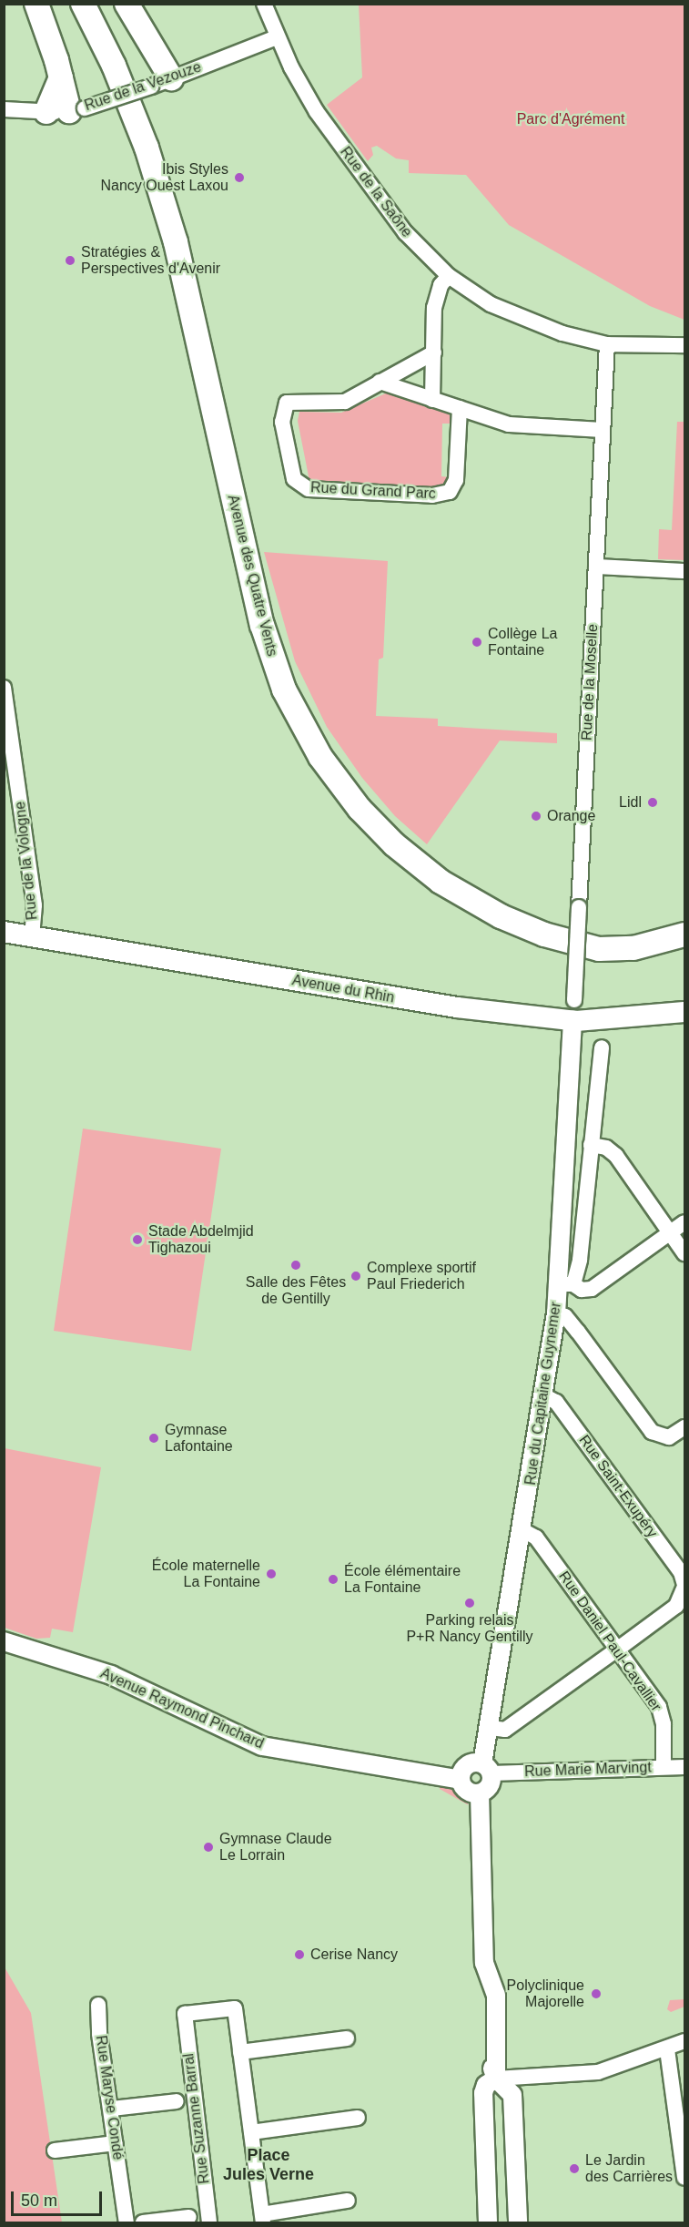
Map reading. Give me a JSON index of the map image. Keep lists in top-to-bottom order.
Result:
{
  "streets": {
    "main road": ["Avenue des Quatre Vents", "Avenue du Rhin"],
    "street": [
      "Rue de la Vezouze",
      "Rue de la Saône",
      "Rue du Grand Parc",
      "Rue de la Moselle",
      "Rue de la Vologne",
      "Rue du Capitaine Guynemer",
      "Rue Saint-Exupéry",
      "Rue Daniel Paul-Cavallier",
      "Avenue Raymond Pinchard",
      "Rue Marie Marvingt",
      "Rue Maryse Condé",
      "Rue Suzanne Barral"
    ]
  },
  "crossings": [
    ["Rue de la Vezouze", "Rue de la Saône"],
    ["Rue de la Saône", "Rue de la Moselle"],
    ["Rue de la Moselle", "Avenue du Rhin"],
    ["Rue de la Moselle", "Rue du Capitaine Guynemer"],
    ["Rue de la Vologne", "Avenue du Rhin"],
    ["Avenue du Rhin", "Rue du Capitaine Guynemer"],
    ["Rue du Capitaine Guynemer", "Rue Saint-Exupéry"],
    ["Rue du Capitaine Guynemer", "Rue Daniel Paul-Cavallier"],
    ["Rue du Capitaine Guynemer", "Avenue Raymond Pinchard"],
    ["Rue du Capitaine Guynemer", "Rue Marie Marvingt"],
    ["Rue Saint-Exupéry", "Rue Daniel Paul-Cavallier"],
    ["Rue Daniel Paul-Cavallier", "Rue Marie Marvingt"],
    ["Avenue Raymond Pinchard", "Rue Marie Marvingt"]
  ],
  "districts": ["Place Jules Verne"],
  "parks": ["Parc d'Agrément"],
  "places": [
    "Ibis Styles Nancy Ouest Laxou",
    "Stratégies & Perspectives d'Avenir",
    "Collège La Fontaine",
    "Lidl",
    "Orange",
    "Stade Abdelmjid Tighazoui",
    "Salle des Fêtes de Gentilly",
    "Complexe sportif Paul Friederich",
    "Gymnase Lafontaine",
    "École maternelle La Fontaine",
    "École élémentaire La Fontaine",
    "Parking relais P+R Nancy Gentilly",
    "Gymnase Claude Le Lorrain",
    "Cerise Nancy",
    "Polyclinique Majorelle",
    "Le Jardin des Carrières"
  ],
  "scale_bar": "50 m"
}
